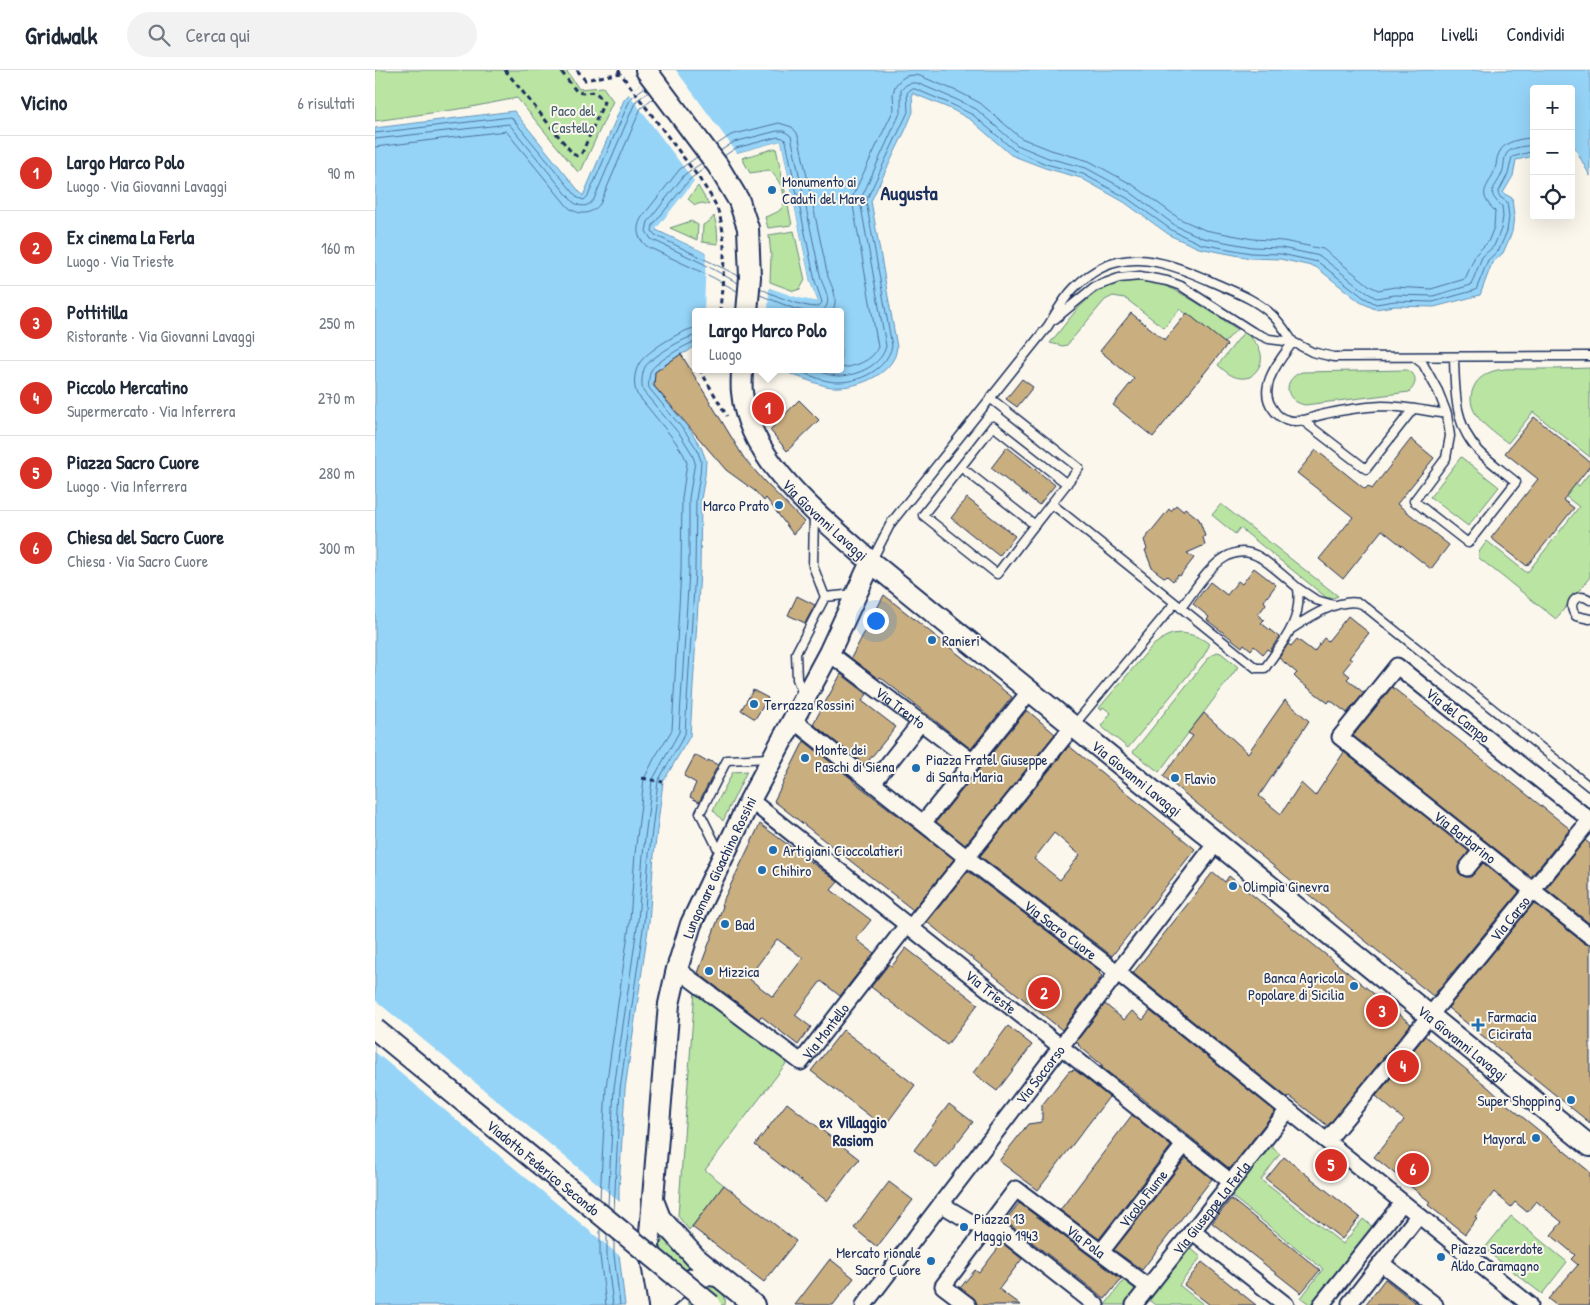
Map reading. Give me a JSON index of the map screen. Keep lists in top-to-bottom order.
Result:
{
  "streets": {
    "main road": ["Via Giovanni Lavaggi", "Lungomare Gioachino Rossini", "Viadotto Federico Secondo"],
    "street": [
      "Via Trento",
      "Via del Campo",
      "Via Barbarino",
      "Via Carso",
      "Via Sacro Cuore",
      "Via Trieste",
      "Via Montello",
      "Via Soccorso",
      "Vicolo Fiume",
      "Via Giuseppe La Ferla",
      "Via Pola"
    ]
  },
  "crossings": [
    ["Via Giovanni Lavaggi", "Lungomare Gioachino Rossini"],
    ["Via Giovanni Lavaggi", "Via Carso"],
    ["Via Giovanni Lavaggi", "Via Montello"],
    ["Via Giovanni Lavaggi", "Via Soccorso"],
    ["Via Trento", "Lungomare Gioachino Rossini"],
    ["Via del Campo", "Via Barbarino"],
    ["Via del Campo", "Via Carso"],
    ["Via Barbarino", "Via Carso"],
    ["Lungomare Gioachino Rossini", "Via Sacro Cuore"],
    ["Lungomare Gioachino Rossini", "Via Trieste"],
    ["Lungomare Gioachino Rossini", "Via Montello"],
    ["Via Carso", "Via Sacro Cuore"],
    ["Via Sacro Cuore", "Via Montello"],
    ["Via Sacro Cuore", "Via Soccorso"],
    ["Via Sacro Cuore", "Via Giuseppe La Ferla"],
    ["Via Trieste", "Via Montello"],
    ["Via Trieste", "Via Soccorso"],
    ["Via Trieste", "Vicolo Fiume"],
    ["Via Trieste", "Via Giuseppe La Ferla"],
    ["Vicolo Fiume", "Via Pola"],
    ["Via Giuseppe La Ferla", "Via Pola"]
  ],
  "districts": ["Augusta", "ex Villaggio Rasiom"],
  "parks": ["Paco del Castello"],
  "places": {
    "other": [
      "Monumento ai Caduti del Mare",
      "Marco Prato",
      "Ranieri",
      "Terrazza Rossini",
      "Monte dei Paschi di Siena",
      "Piazza Fratel Giuseppe di Santa Maria",
      "Flavio",
      "Artigiani Cioccolatieri",
      "Chihiro",
      "Olimpia Ginevra",
      "Bad",
      "Mizzica",
      "Banca Agricola Popolare di Sicilia",
      "Super Shopping",
      "Mayoral",
      "Piazza 13 Maggio 1943",
      "Piazza Sacerdote Aldo Caramagno",
      "Mercato rionale Sacro Cuore"
    ],
    "health": ["Farmacia Cicirata"]
  },
  "page": {
    "header": "Gridwalk",
    "search": "Cerca qui",
    "nav": ["Mappa", "Livelli", "Condividi"],
    "heading": ["Vicino", "6 risultati"],
    "map_buttons": ["+", "−"],
    "list": [
      {
        "mark": "1",
        "name": "Largo Marco Polo",
        "note": "Luogo · Via Giovanni Lavaggi",
        "value": "90 m"
      },
      {
        "mark": "2",
        "name": "Ex cinema La Ferla",
        "note": "Luogo · Via Trieste",
        "value": "160 m"
      },
      {
        "mark": "3",
        "name": "Pottitilla",
        "note": "Ristorante · Via Giovanni Lavaggi",
        "value": "250 m"
      },
      {
        "mark": "4",
        "name": "Piccolo Mercatino",
        "note": "Supermercato · Via Inferrera",
        "value": "270 m"
      },
      {
        "mark": "5",
        "name": "Piazza Sacro Cuore",
        "note": "Luogo · Via Inferrera",
        "value": "280 m"
      },
      {
        "mark": "6",
        "name": "Chiesa del Sacro Cuore",
        "note": "Chiesa · Via Sacro Cuore",
        "value": "300 m"
      }
    ],
    "popup": ["Largo Marco Polo", "Luogo"],
    "pins": [
      "1",
      "2",
      "3",
      "4",
      "5",
      "6"
    ]
  }
}
